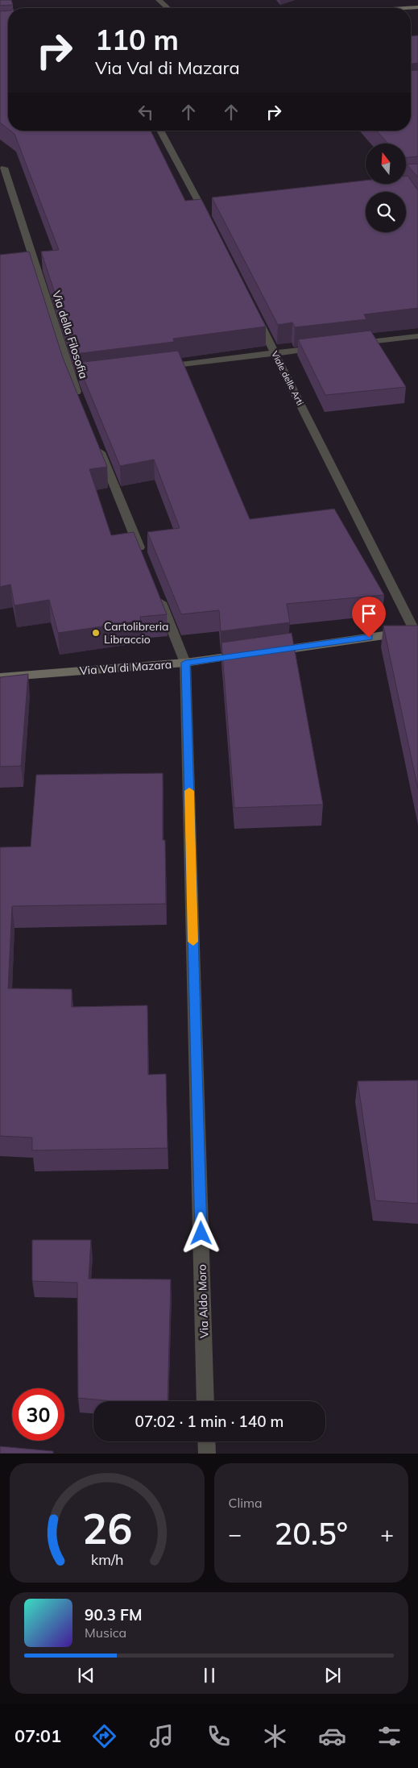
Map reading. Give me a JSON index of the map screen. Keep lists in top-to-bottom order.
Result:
{
  "streets": {
    "street": [
      "Via della Filosofia",
      "Viale delle Arti",
      "Via Val di Mazara",
      "Via Aldo Moro"
    ]
  },
  "crossings": [
    ["Via Val di Mazara", "Via Aldo Moro"]
  ],
  "places": ["Cartolibreria Libraccio"],
  "north": "top",
  "page": {
    "turn": ["110 m", "Via Val di Mazara"],
    "limit": "30",
    "trip": "07:02 · 1 min · 140 m",
    "tile": "Clima",
    "heat": ["−", "20.5°", "+"],
    "song": ["90.3 FM", "Musica"],
    "tabs": "07:01",
    "gauge": ["26", "km/h"]
  }
}
